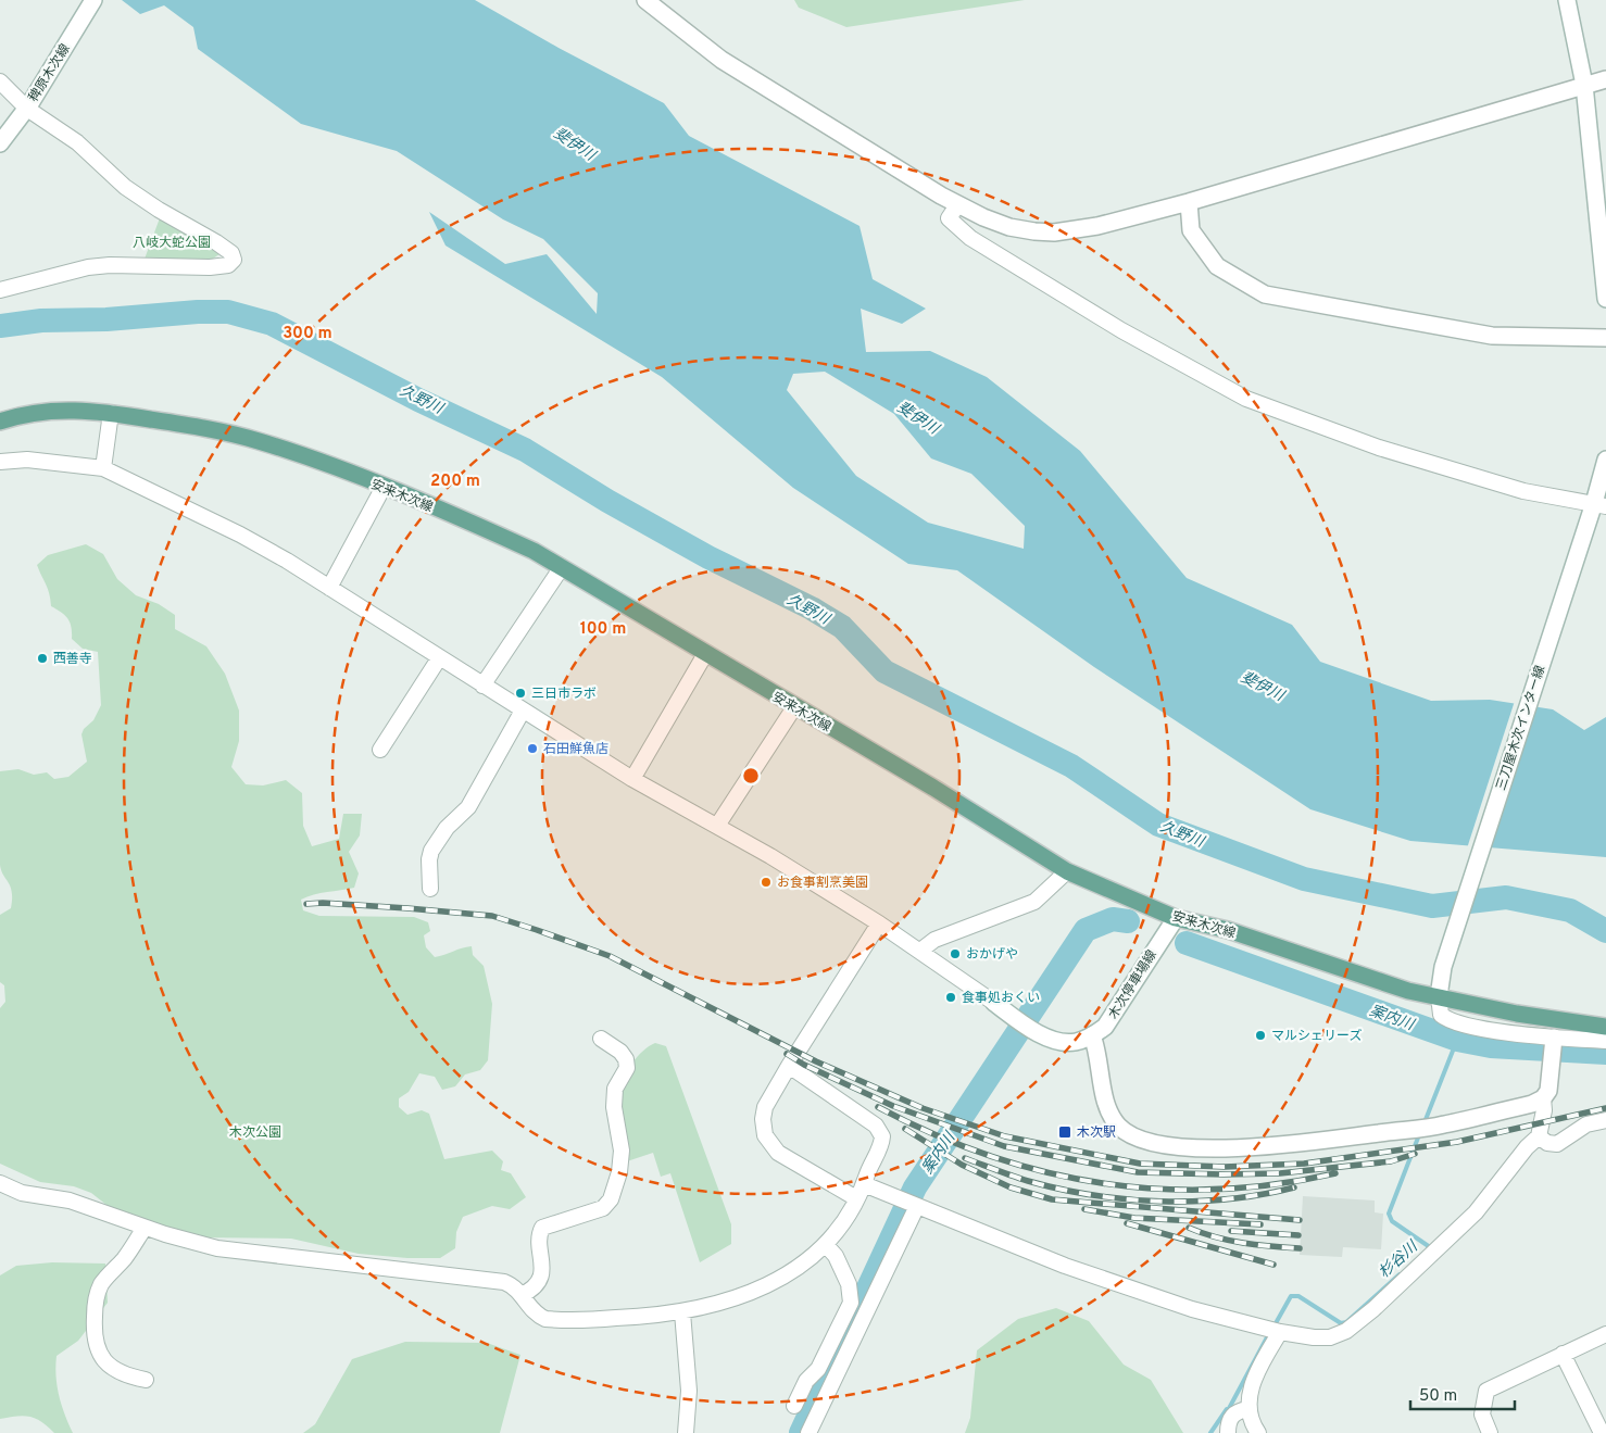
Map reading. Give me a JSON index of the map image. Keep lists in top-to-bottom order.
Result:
{
  "streets": {
    "main road": ["安来木次線"],
    "street": ["稗原木次線", "三刀屋木次インター線", "木次停車場線"]
  },
  "crossings": [
    ["安来木次線", "三刀屋木次インター線"],
    ["安来木次線", "木次停車場線"]
  ],
  "water": [
    "斐伊川",
    "久野川",
    "案内川",
    "杉谷川"
  ],
  "parks": ["八岐大蛇公園", "木次公園"],
  "places": {
    "other": [
      "西善寺",
      "三日市ラボ",
      "石田鮮魚店",
      "お食事割烹美園",
      "おかげや",
      "食事処おくい",
      "マルシェリーズ"
    ],
    "transit": ["木次駅"]
  },
  "scale_bar": "50 m",
  "rings": ["300 m", "200 m", "100 m"]
}
